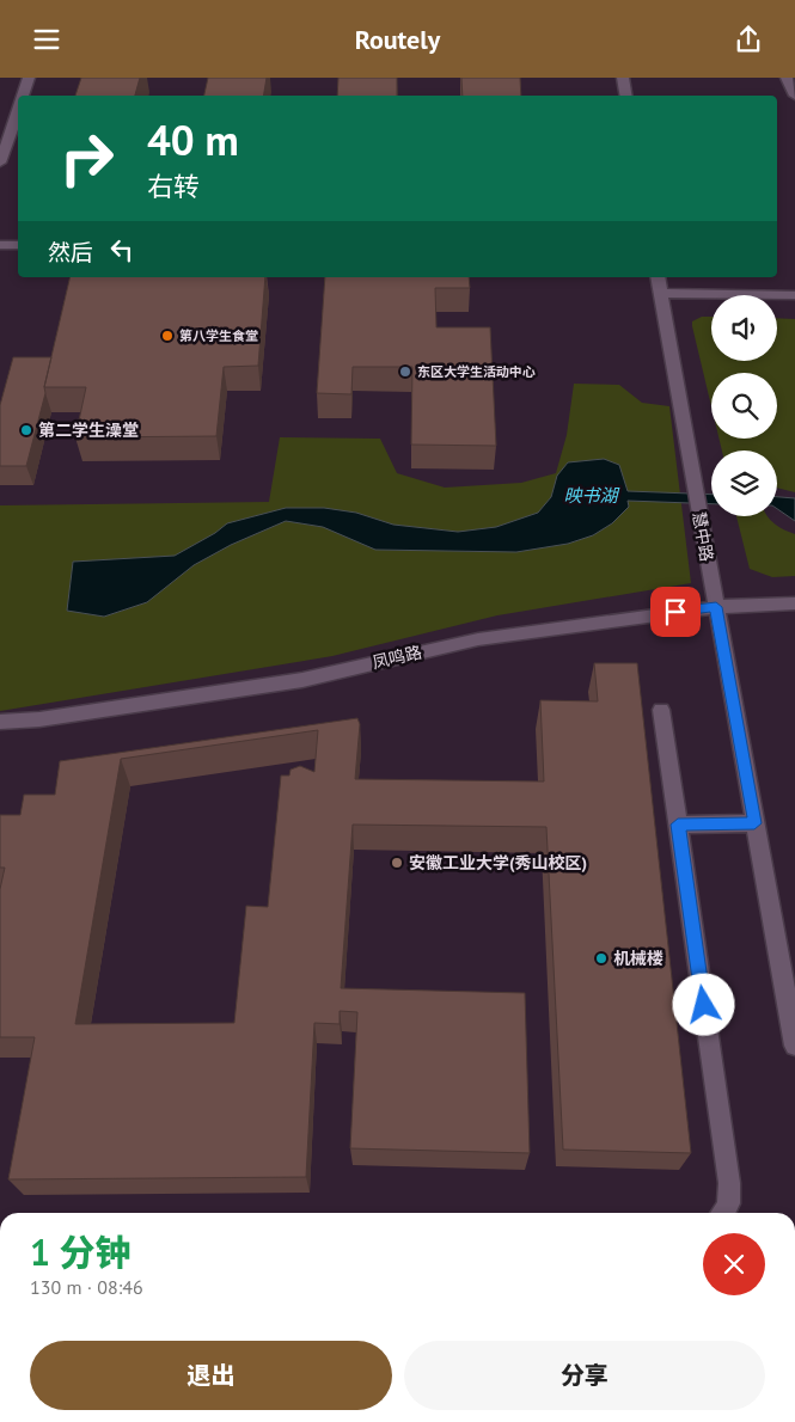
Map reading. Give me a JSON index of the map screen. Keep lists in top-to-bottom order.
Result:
{
  "streets": {
    "street": ["慧中路", "凤鸣路"]
  },
  "crossings": [
    ["慧中路", "凤鸣路"]
  ],
  "water": ["映书湖"],
  "places": [
    "第八学生食堂",
    "东区大学生活动中心",
    "第二学生澡堂",
    "安徽工业大学(秀山校区)",
    "机械楼"
  ],
  "page": {
    "header": "Routely",
    "turn": ["40 m", "右转"],
    "then": "然后",
    "heading": ["1 分钟", "130 m · 08:46"],
    "buttons": ["退出", "分享"]
  }
}
